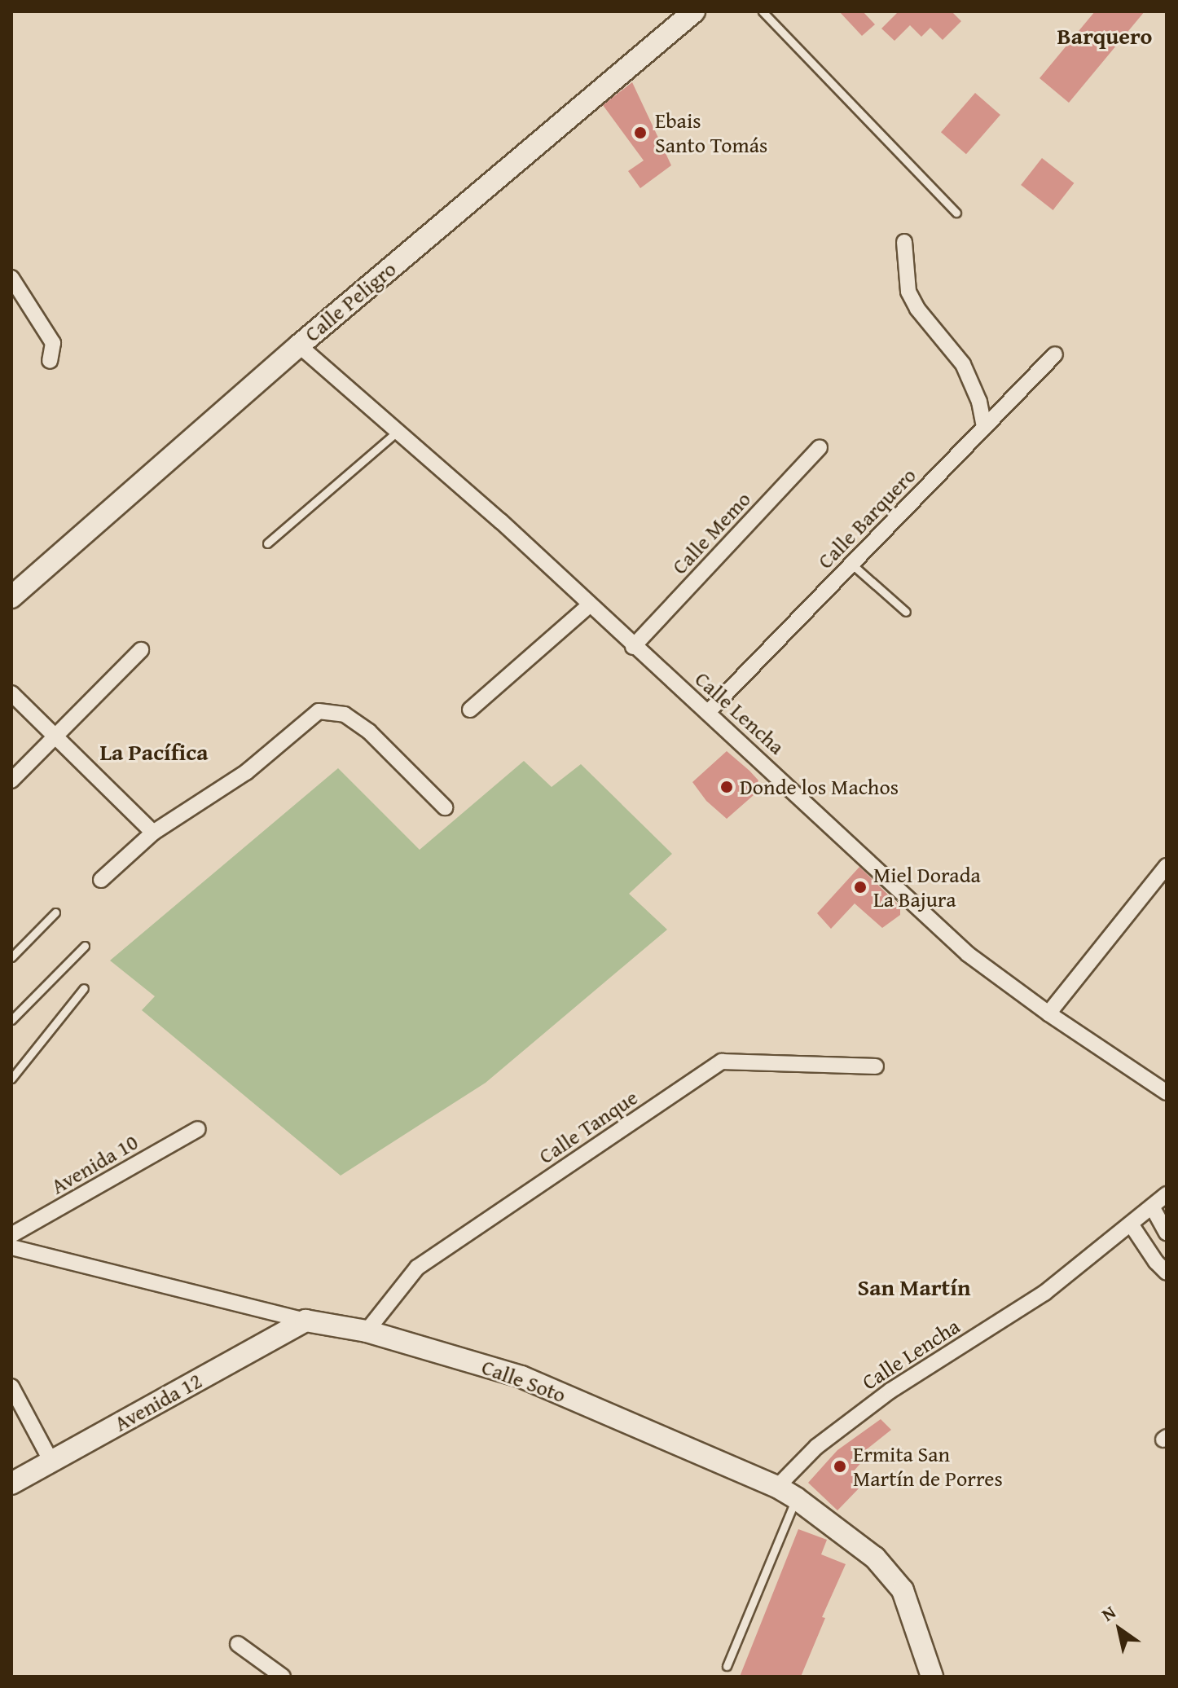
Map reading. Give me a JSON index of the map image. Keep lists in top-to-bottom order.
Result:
{
  "streets": {
    "street": [
      "Calle Peligro",
      "Calle Barquero",
      "Calle Memo",
      "Calle Lencha",
      "Calle Tanque",
      "Avenida 10",
      "Calle Soto",
      "Avenida 12"
    ]
  },
  "crossings": [
    ["Calle Peligro", "Calle Lencha"],
    ["Calle Barquero", "Calle Lencha"],
    ["Calle Memo", "Calle Lencha"],
    ["Calle Lencha", "Calle Soto"],
    ["Calle Tanque", "Calle Soto"],
    ["Calle Soto", "Avenida 12"]
  ],
  "districts": ["Barquero", "La Pacífica", "San Martín"],
  "places": [
    "Ebais Santo Tomás",
    "Donde los Machos",
    "Miel Dorada La Bajura",
    "Ermita San Martín de Porres"
  ],
  "north": "top left"
}
